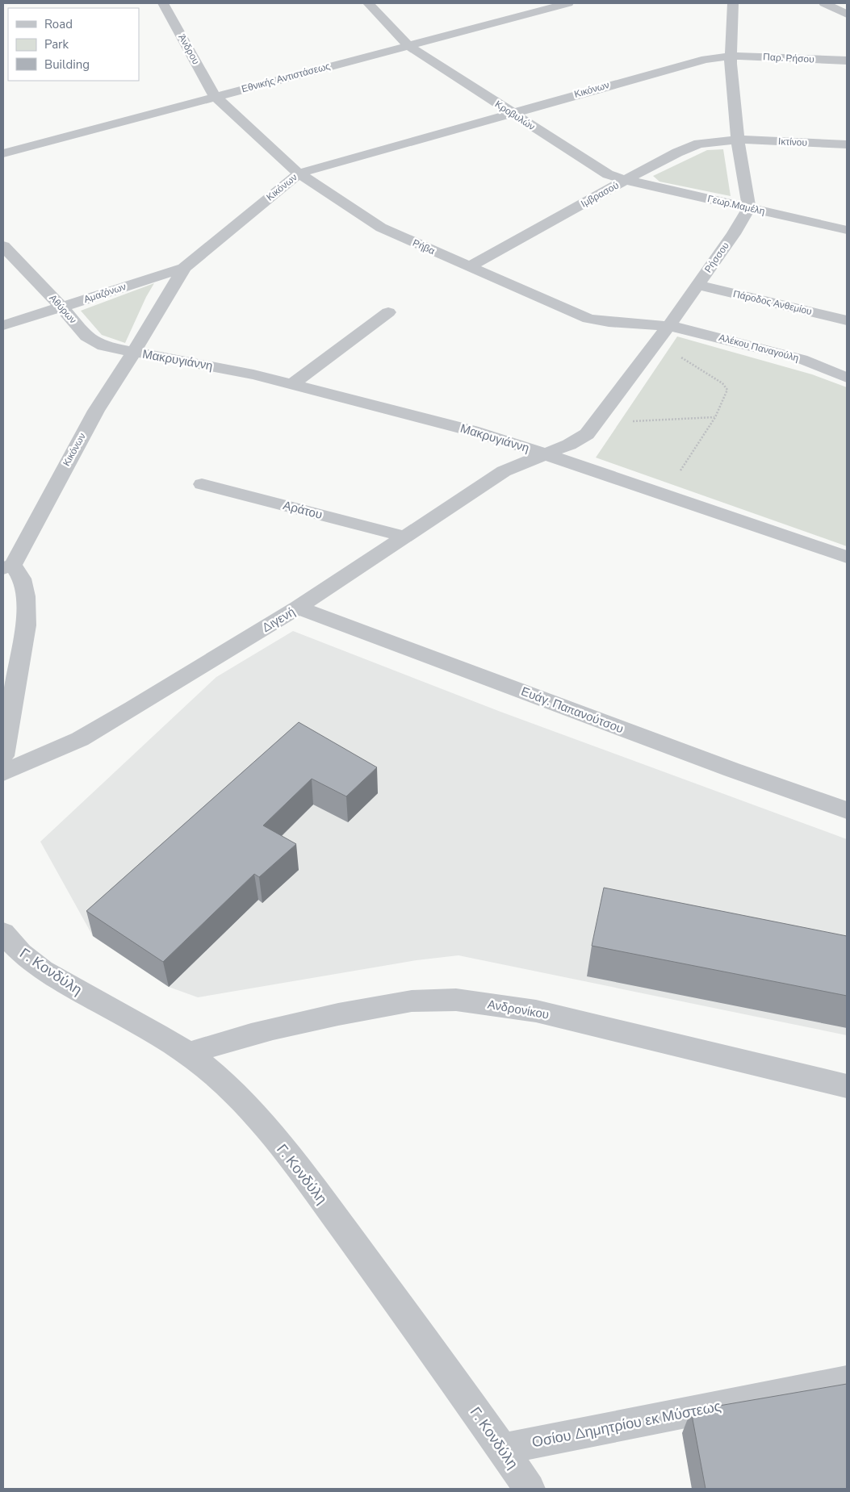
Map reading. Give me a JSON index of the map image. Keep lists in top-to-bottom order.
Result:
{
  "streets": {
    "street": [
      "Άνδρου",
      "Παρ. Ρήσου",
      "Εθνικής Αντιστάσεως",
      "Κικόνων",
      "Κροβυλών",
      "Ικτίνου",
      "Ιμβρασού",
      "Γεωρ.Μαμέλη",
      "Ρήβα",
      "Ρήσσου",
      "Αμαζόνων",
      "Πάροδος Ανθεμίου",
      "Αθύρων",
      "Αλέκου Παναγούλη",
      "Μακρυγιάννη",
      "Αράτου",
      "Διγενή",
      "Ευάγ. Παπανούτσου",
      "Γ. Κονδύλη",
      "Ανδρονίκου",
      "Οσίου Δημητρίου εκ Μύστεως"
    ]
  },
  "crossings": [
    ["Άνδρου", "Εθνικής Αντιστάσεως"],
    ["Άνδρου", "Ρήβα"],
    ["Παρ. Ρήσου", "Κικόνων"],
    ["Εθνικής Αντιστάσεως", "Κροβυλών"],
    ["Εθνικής Αντιστάσεως", "Ρήβα"],
    ["Κικόνων", "Κροβυλών"],
    ["Κικόνων", "Ρήβα"],
    ["Κικόνων", "Αμαζόνων"],
    ["Κικόνων", "Αθύρων"],
    ["Κικόνων", "Μακρυγιάννη"],
    ["Κροβυλών", "Ιμβρασού"],
    ["Κροβυλών", "Γεωρ.Μαμέλη"],
    ["Ικτίνου", "Ιμβρασού"],
    ["Ιμβρασού", "Γεωρ.Μαμέλη"],
    ["Ιμβρασού", "Ρήβα"],
    ["Γεωρ.Μαμέλη", "Ρήσσου"],
    ["Ρήβα", "Ρήσσου"],
    ["Ρήβα", "Αλέκου Παναγούλη"],
    ["Ρήσσου", "Πάροδος Ανθεμίου"],
    ["Ρήσσου", "Αλέκου Παναγούλη"],
    ["Ρήσσου", "Μακρυγιάννη"],
    ["Ρήσσου", "Διγενή"],
    ["Αμαζόνων", "Αθύρων"],
    ["Αθύρων", "Μακρυγιάννη"],
    ["Μακρυγιάννη", "Διγενή"],
    ["Αράτου", "Διγενή"],
    ["Διγενή", "Ευάγ. Παπανούτσου"],
    ["Γ. Κονδύλη", "Ανδρονίκου"],
    ["Γ. Κονδύλη", "Οσίου Δημητρίου εκ Μύστεως"]
  ],
  "legend": ["Road", "Park", "Building"]
}
